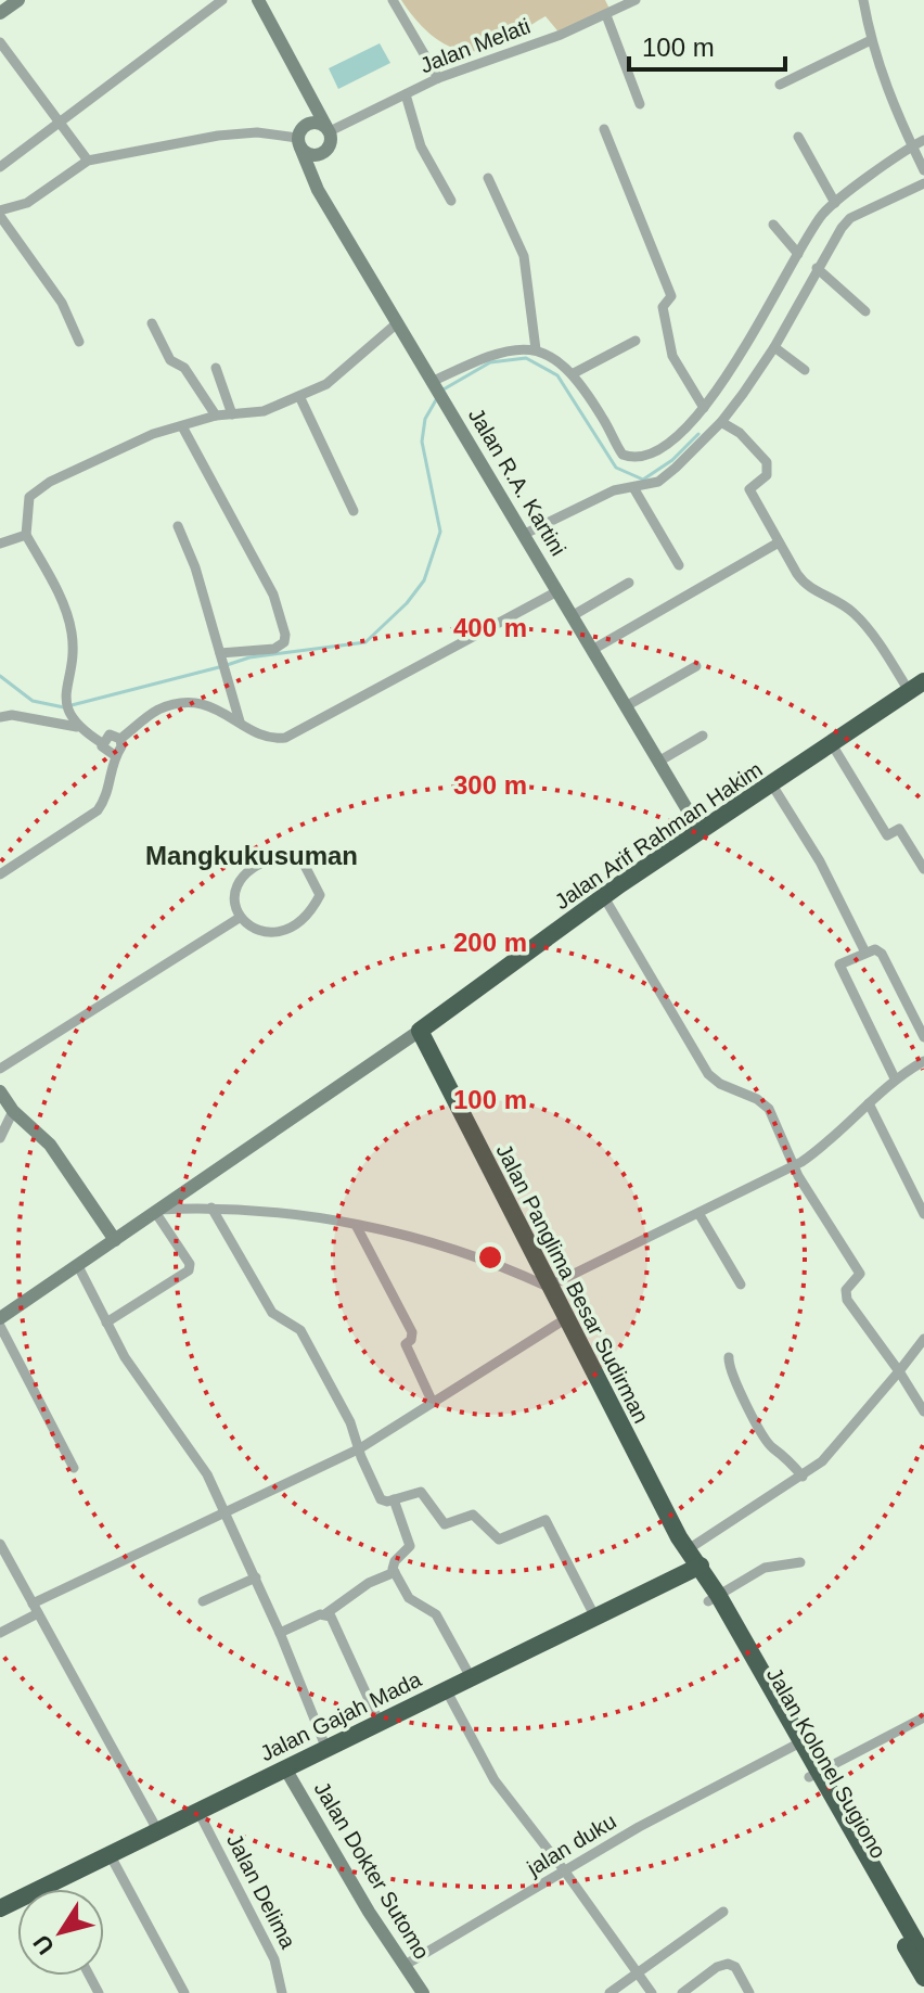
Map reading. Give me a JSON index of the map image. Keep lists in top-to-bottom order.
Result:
{
  "streets": {
    "highway": [
      "Jalan Arif Rahman Hakim",
      "Jalan Panglima Besar Sudirman",
      "Jalan Gajah Mada",
      "Jalan Kolonel Sugiono"
    ],
    "street": [
      "Jalan Melati",
      "Jalan R.A. Kartini",
      "jalan duku",
      "Jalan Dokter Sutomo",
      "Jalan Delima"
    ]
  },
  "crossings": [
    ["Jalan Melati", "Jalan R.A. Kartini"],
    ["Jalan R.A. Kartini", "Jalan Arif Rahman Hakim"],
    ["Jalan Arif Rahman Hakim", "Jalan Panglima Besar Sudirman"],
    ["Jalan Panglima Besar Sudirman", "Jalan Gajah Mada"],
    ["Jalan Panglima Besar Sudirman", "Jalan Kolonel Sugiono"],
    ["Jalan Panglima Besar Sudirman", "jalan duku"],
    ["Jalan Gajah Mada", "Jalan Dokter Sutomo"],
    ["Jalan Gajah Mada", "Jalan Delima"],
    ["jalan duku", "Jalan Dokter Sutomo"]
  ],
  "districts": ["Mangkukusuman"],
  "scale_bar": "100 m",
  "north": "bottom left",
  "rings": [
    "400 m",
    "300 m",
    "200 m",
    "100 m"
  ]
}
